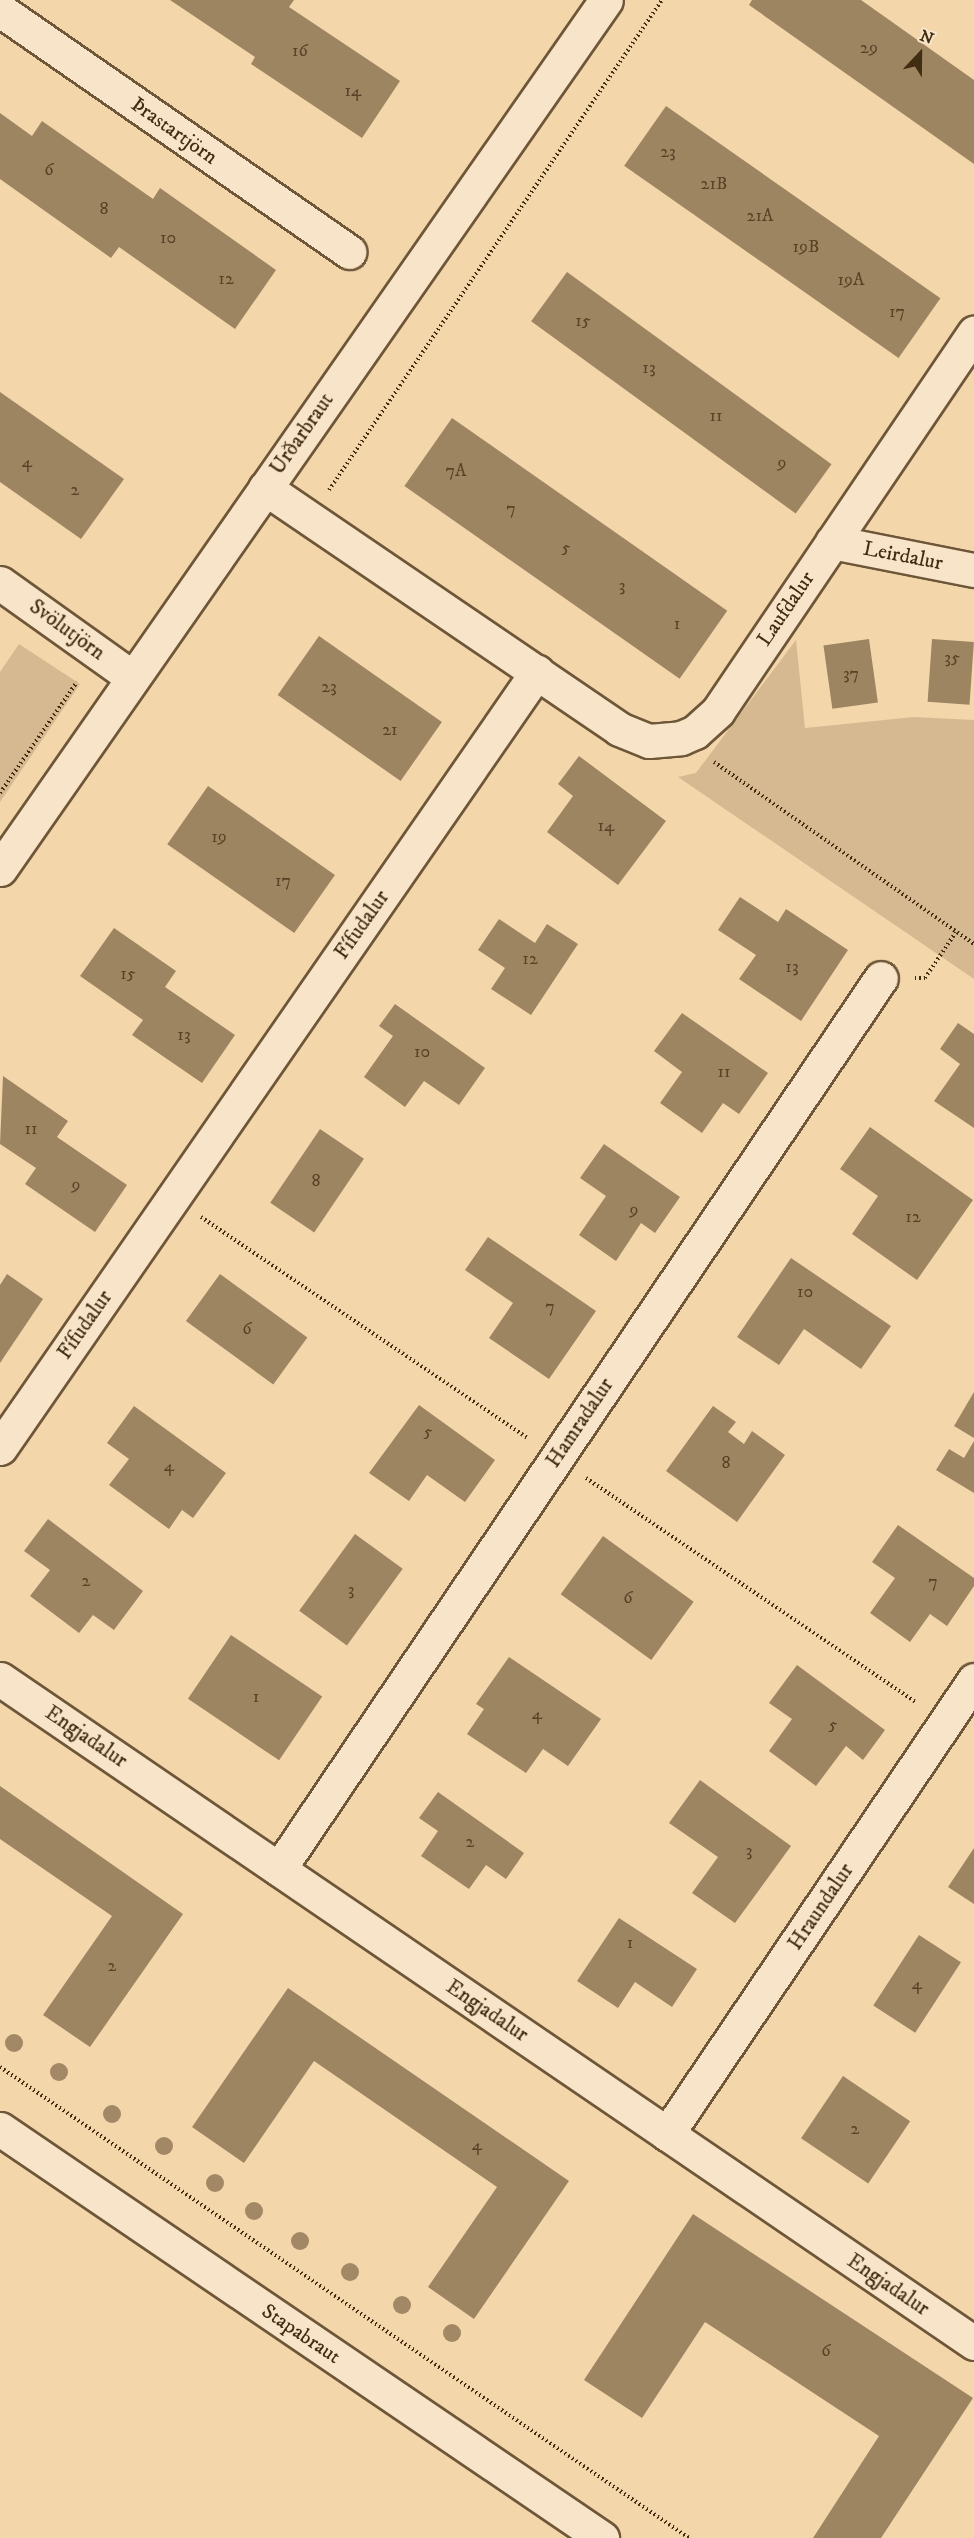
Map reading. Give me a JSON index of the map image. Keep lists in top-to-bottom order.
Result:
{
  "streets": {
    "street": [
      "Þrastartjörn",
      "Urðarbraut",
      "Leirdalur",
      "Laufdalur",
      "Svölutjörn",
      "Fífudalur",
      "Hamradalur",
      "Engjadalur",
      "Hraundalur",
      "Stapabraut"
    ]
  },
  "crossings": [
    ["Urðarbraut", "Svölutjörn"],
    ["Leirdalur", "Laufdalur"],
    ["Laufdalur", "Fífudalur"],
    ["Hamradalur", "Engjadalur"],
    ["Engjadalur", "Hraundalur"]
  ],
  "house_numbers": [
    "29",
    "16",
    "14",
    "23",
    "6",
    "21B",
    "8",
    "21A",
    "10",
    "19B",
    "12",
    "19A",
    "17",
    "15",
    "13",
    "11",
    "4",
    "9",
    "7A",
    "2",
    "7",
    "5",
    "3",
    "1",
    "35",
    "37",
    "23",
    "21",
    "14",
    "19",
    "17",
    "12",
    "13",
    "15",
    "13",
    "10",
    "11",
    "11",
    "8",
    "9",
    "9",
    "12",
    "10",
    "7",
    "6",
    "5",
    "8",
    "4",
    "2",
    "7",
    "3",
    "6",
    "1",
    "4",
    "5",
    "2",
    "3",
    "1",
    "2",
    "4",
    "2",
    "4",
    "6"
  ],
  "north": "top"
}
